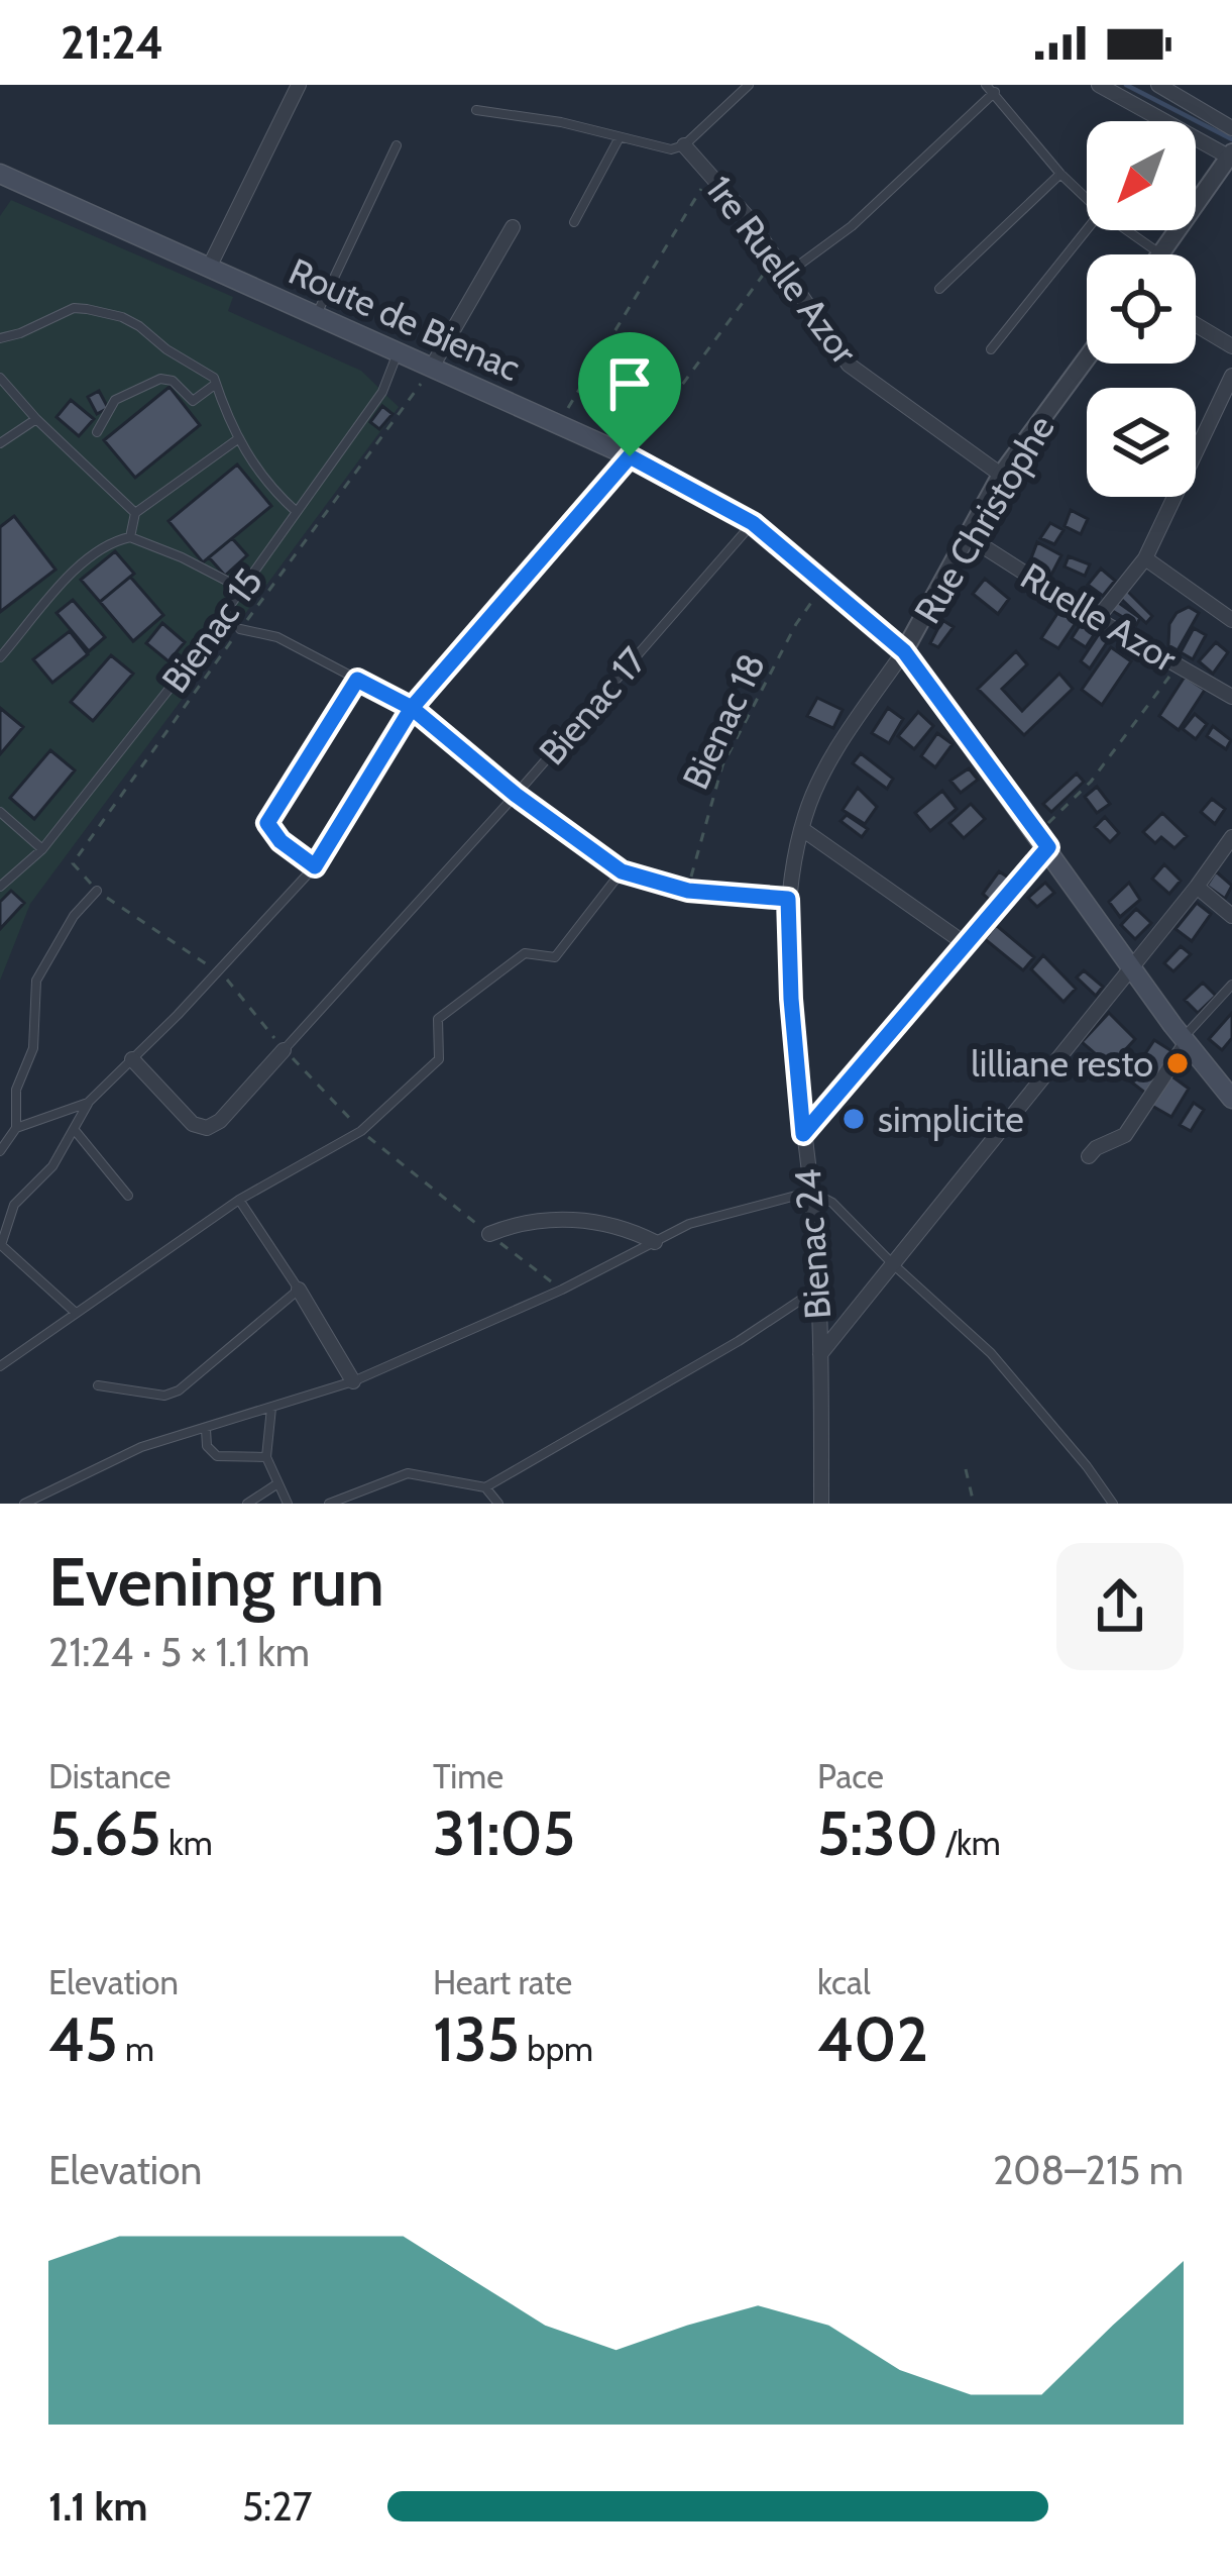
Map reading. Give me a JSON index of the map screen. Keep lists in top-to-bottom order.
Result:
{
  "streets": {
    "main road": ["Route de Bienac"],
    "street": [
      "1re Ruelle Azor",
      "Rue Christophe",
      "Ruelle Azor",
      "Bienac 24"
    ],
    "lane": ["Bienac 15", "Bienac 17"],
    "path": ["Bienac 18"]
  },
  "crossings": [
    ["1re Ruelle Azor", "Rue Christophe"],
    ["Route de Bienac", "Rue Christophe"],
    ["Route de Bienac", "Bienac 15"],
    ["Route de Bienac", "Bienac 17"],
    ["Route de Bienac", "Bienac 18"],
    ["Route de Bienac", "Bienac 24"],
    ["Rue Christophe", "Ruelle Azor"],
    ["Rue Christophe", "Bienac 24"]
  ],
  "places": ["lilliane resto", "simplicite"],
  "north": "bottom left",
  "page": {
    "status": "21:24",
    "heading": ["Evening run", "21:24 · 5 × 1.1 km"],
    "stats": [
      ["Distance", "5.65 km"],
      ["Time", "31:05"],
      ["Pace", "5:30 /km"],
      ["Elevation", "45 m"],
      ["Heart rate", "135 bpm"],
      ["kcal", "402"]
    ],
    "chart": ["Elevation", "208–215 m"],
    "list": [
      {
        "name": "1.1 km",
        "note": "5:27"
      }
    ]
  }
}
